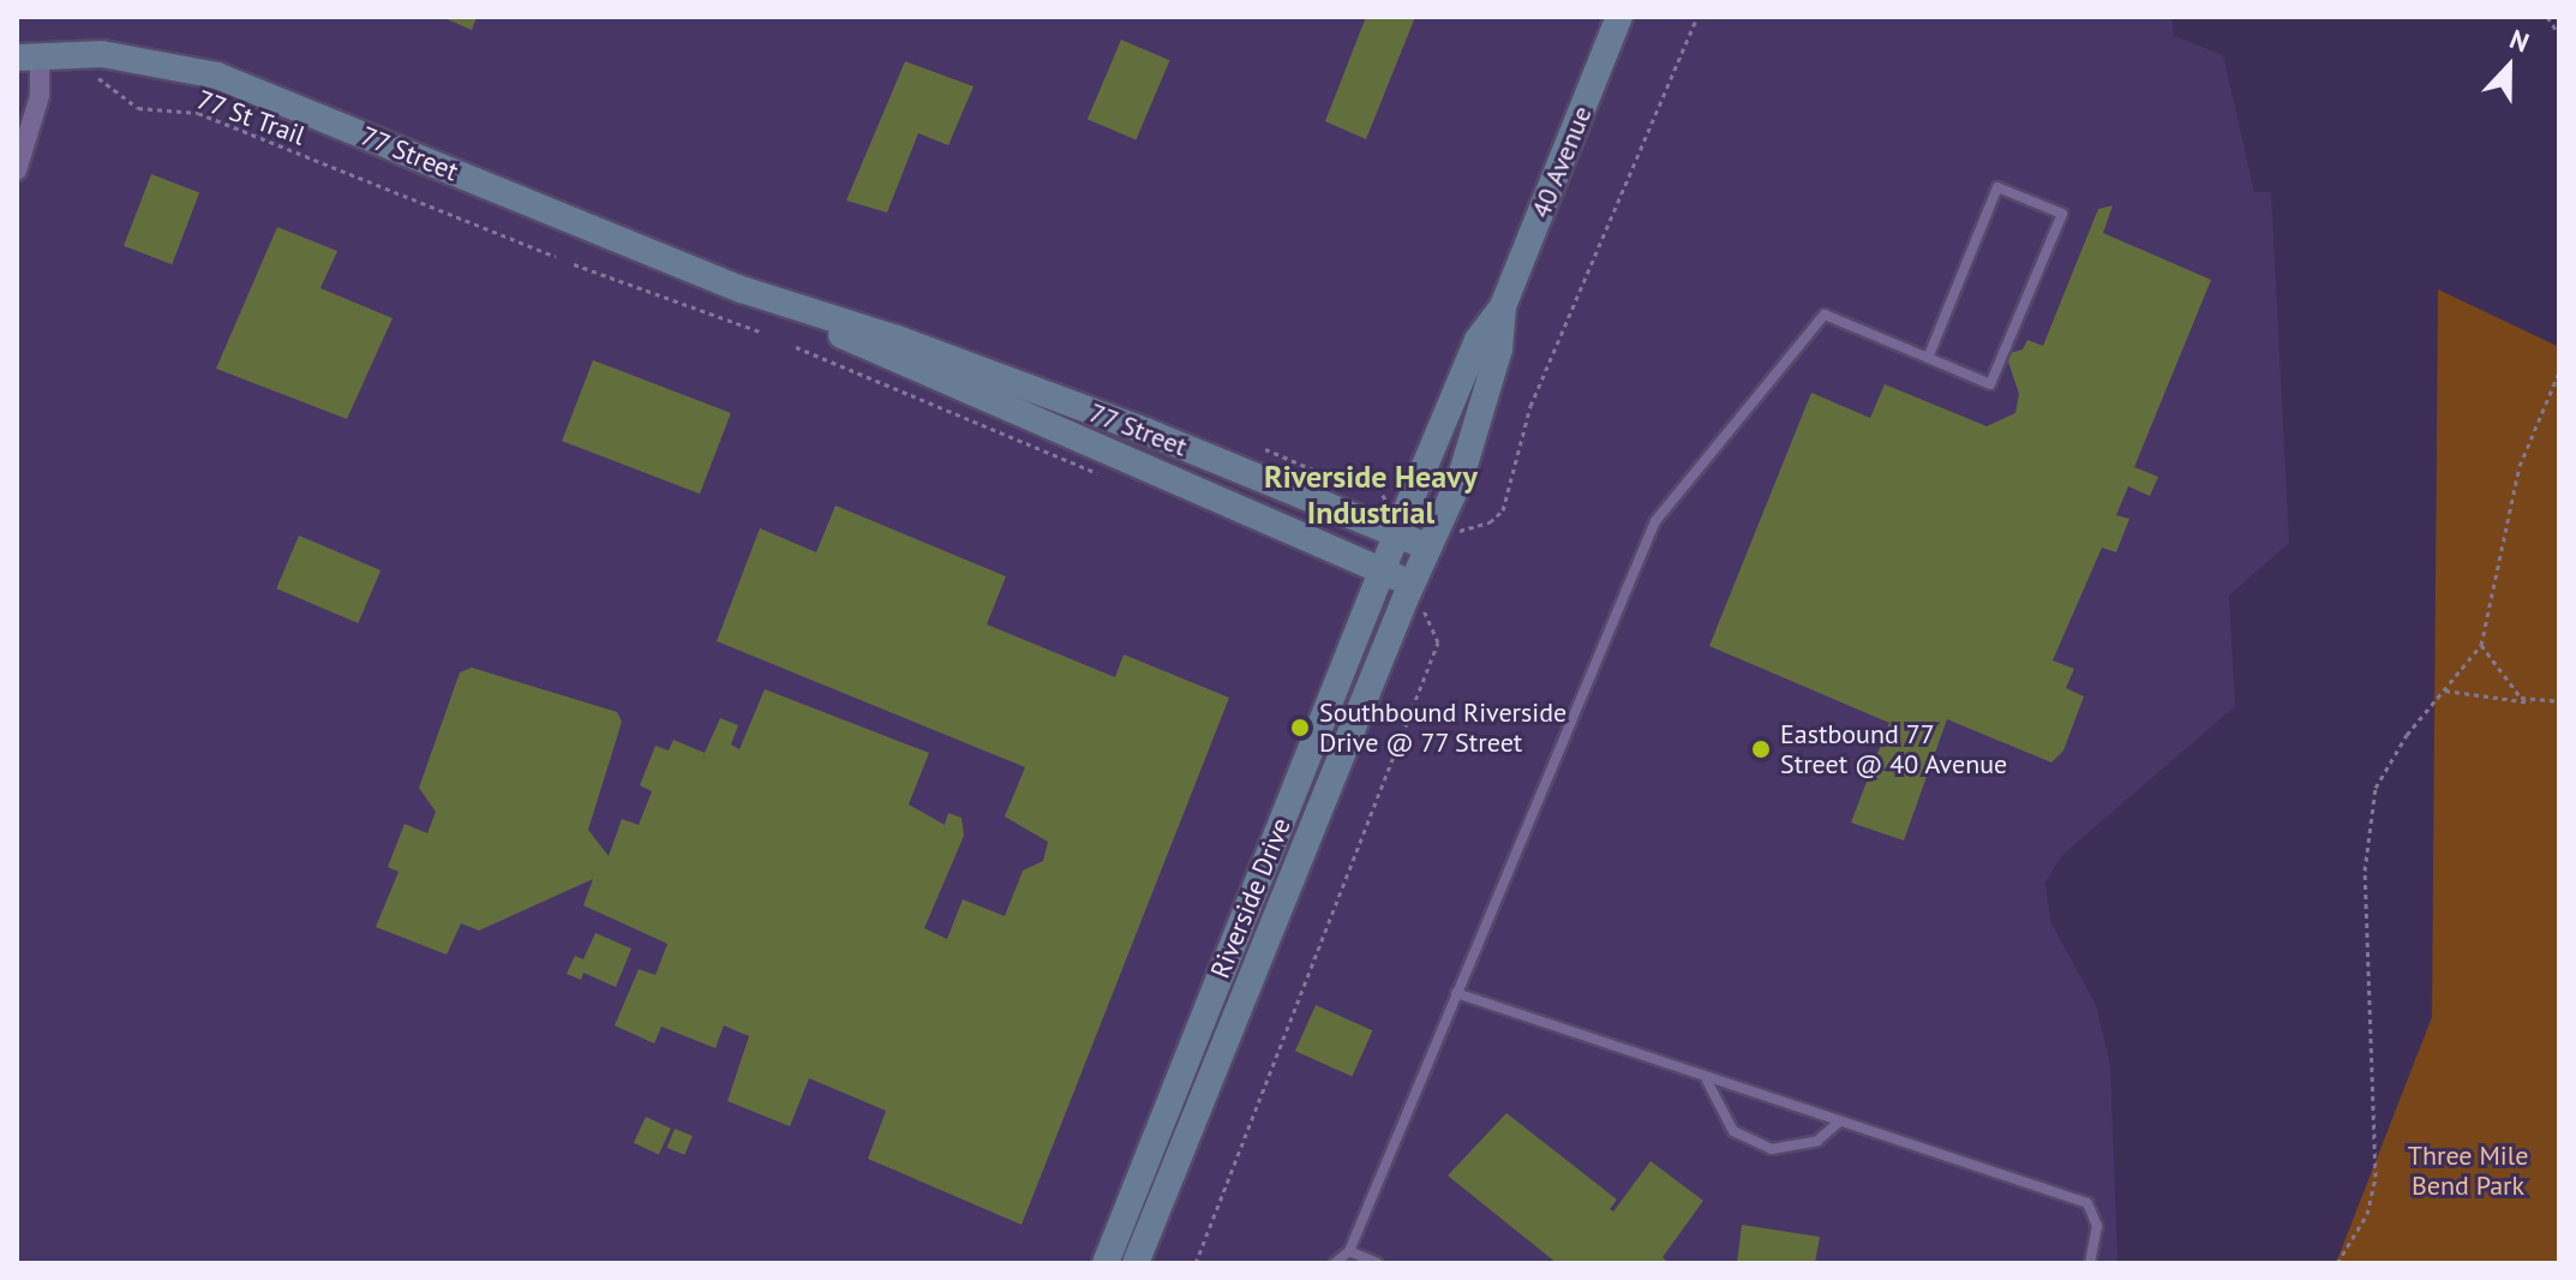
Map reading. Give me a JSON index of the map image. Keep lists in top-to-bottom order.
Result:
{
  "streets": {
    "main road": ["77 Street", "40 Avenue", "Riverside Drive"],
    "path": ["77 St Trail"]
  },
  "crossings": [
    ["77 Street", "40 Avenue"],
    ["77 Street", "Riverside Drive"],
    ["40 Avenue", "Riverside Drive"]
  ],
  "districts": ["Riverside Heavy Industrial"],
  "parks": ["Three Mile Bend Park"],
  "places": ["Southbound Riverside Drive @ 77 Street", "Eastbound 77 Street @ 40 Avenue"],
  "north": "top"
}
